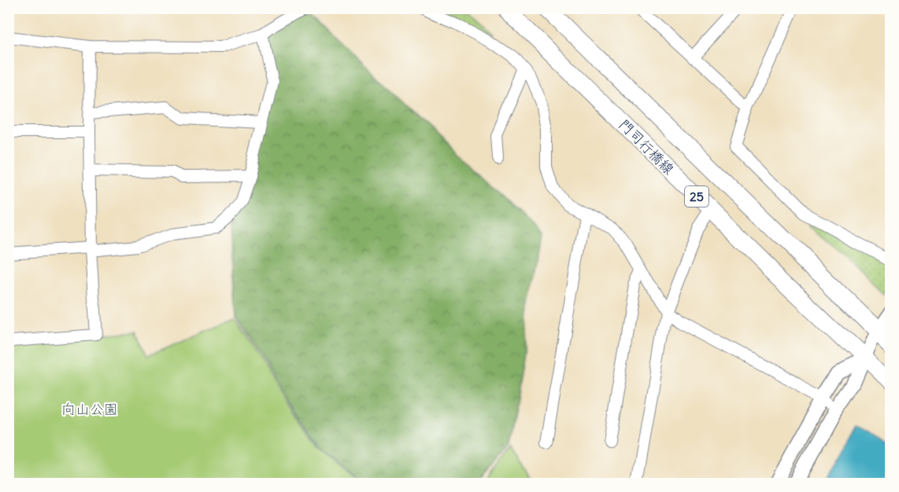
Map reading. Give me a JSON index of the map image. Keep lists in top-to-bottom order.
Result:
{
  "streets": {
    "main road": ["門司行橋線", "25"]
  },
  "parks": ["向山公園"]
}
